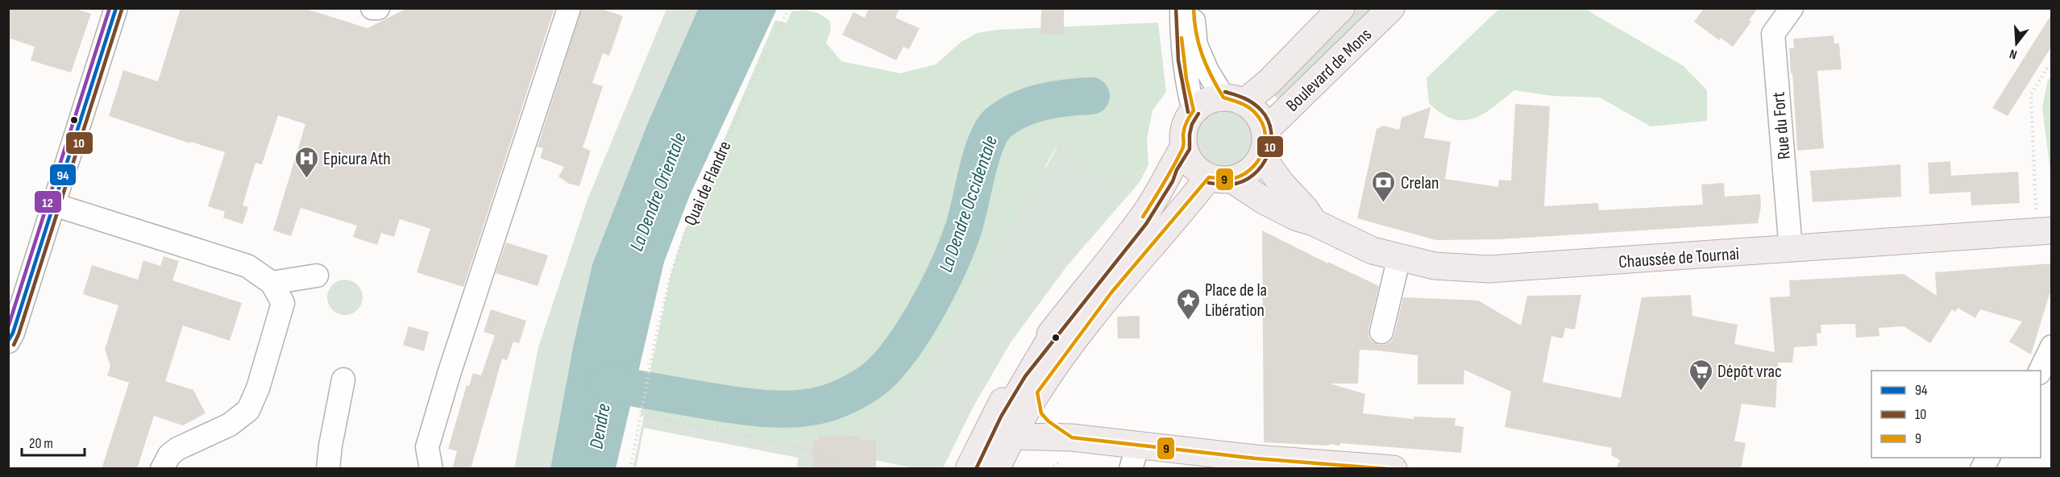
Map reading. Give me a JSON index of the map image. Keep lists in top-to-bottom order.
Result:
{
  "streets": {
    "main road": ["Boulevard de Mons", "Chaussée de Tournai"],
    "street": ["Rue du Fort"],
    "path": ["Quai de Flandre"]
  },
  "crossings": [
    ["Boulevard de Mons", "Chaussée de Tournai"],
    ["Rue du Fort", "Chaussée de Tournai"]
  ],
  "water": ["La Dendre Orientale", "La Dendre Occidentale", "Dendre"],
  "places": {
    "hospital": ["Epicura Ath"],
    "bank": ["Crelan"],
    "place": ["Place de la Libération"],
    "supermarket": ["Dépôt vrac"]
  },
  "lines": [
    "transit line 94",
    "transit line 10",
    "transit line 9",
    "transit line 12"
  ],
  "legend": ["94", "10", "9"],
  "scale_bar": "20 m",
  "north": "bottom"
}
